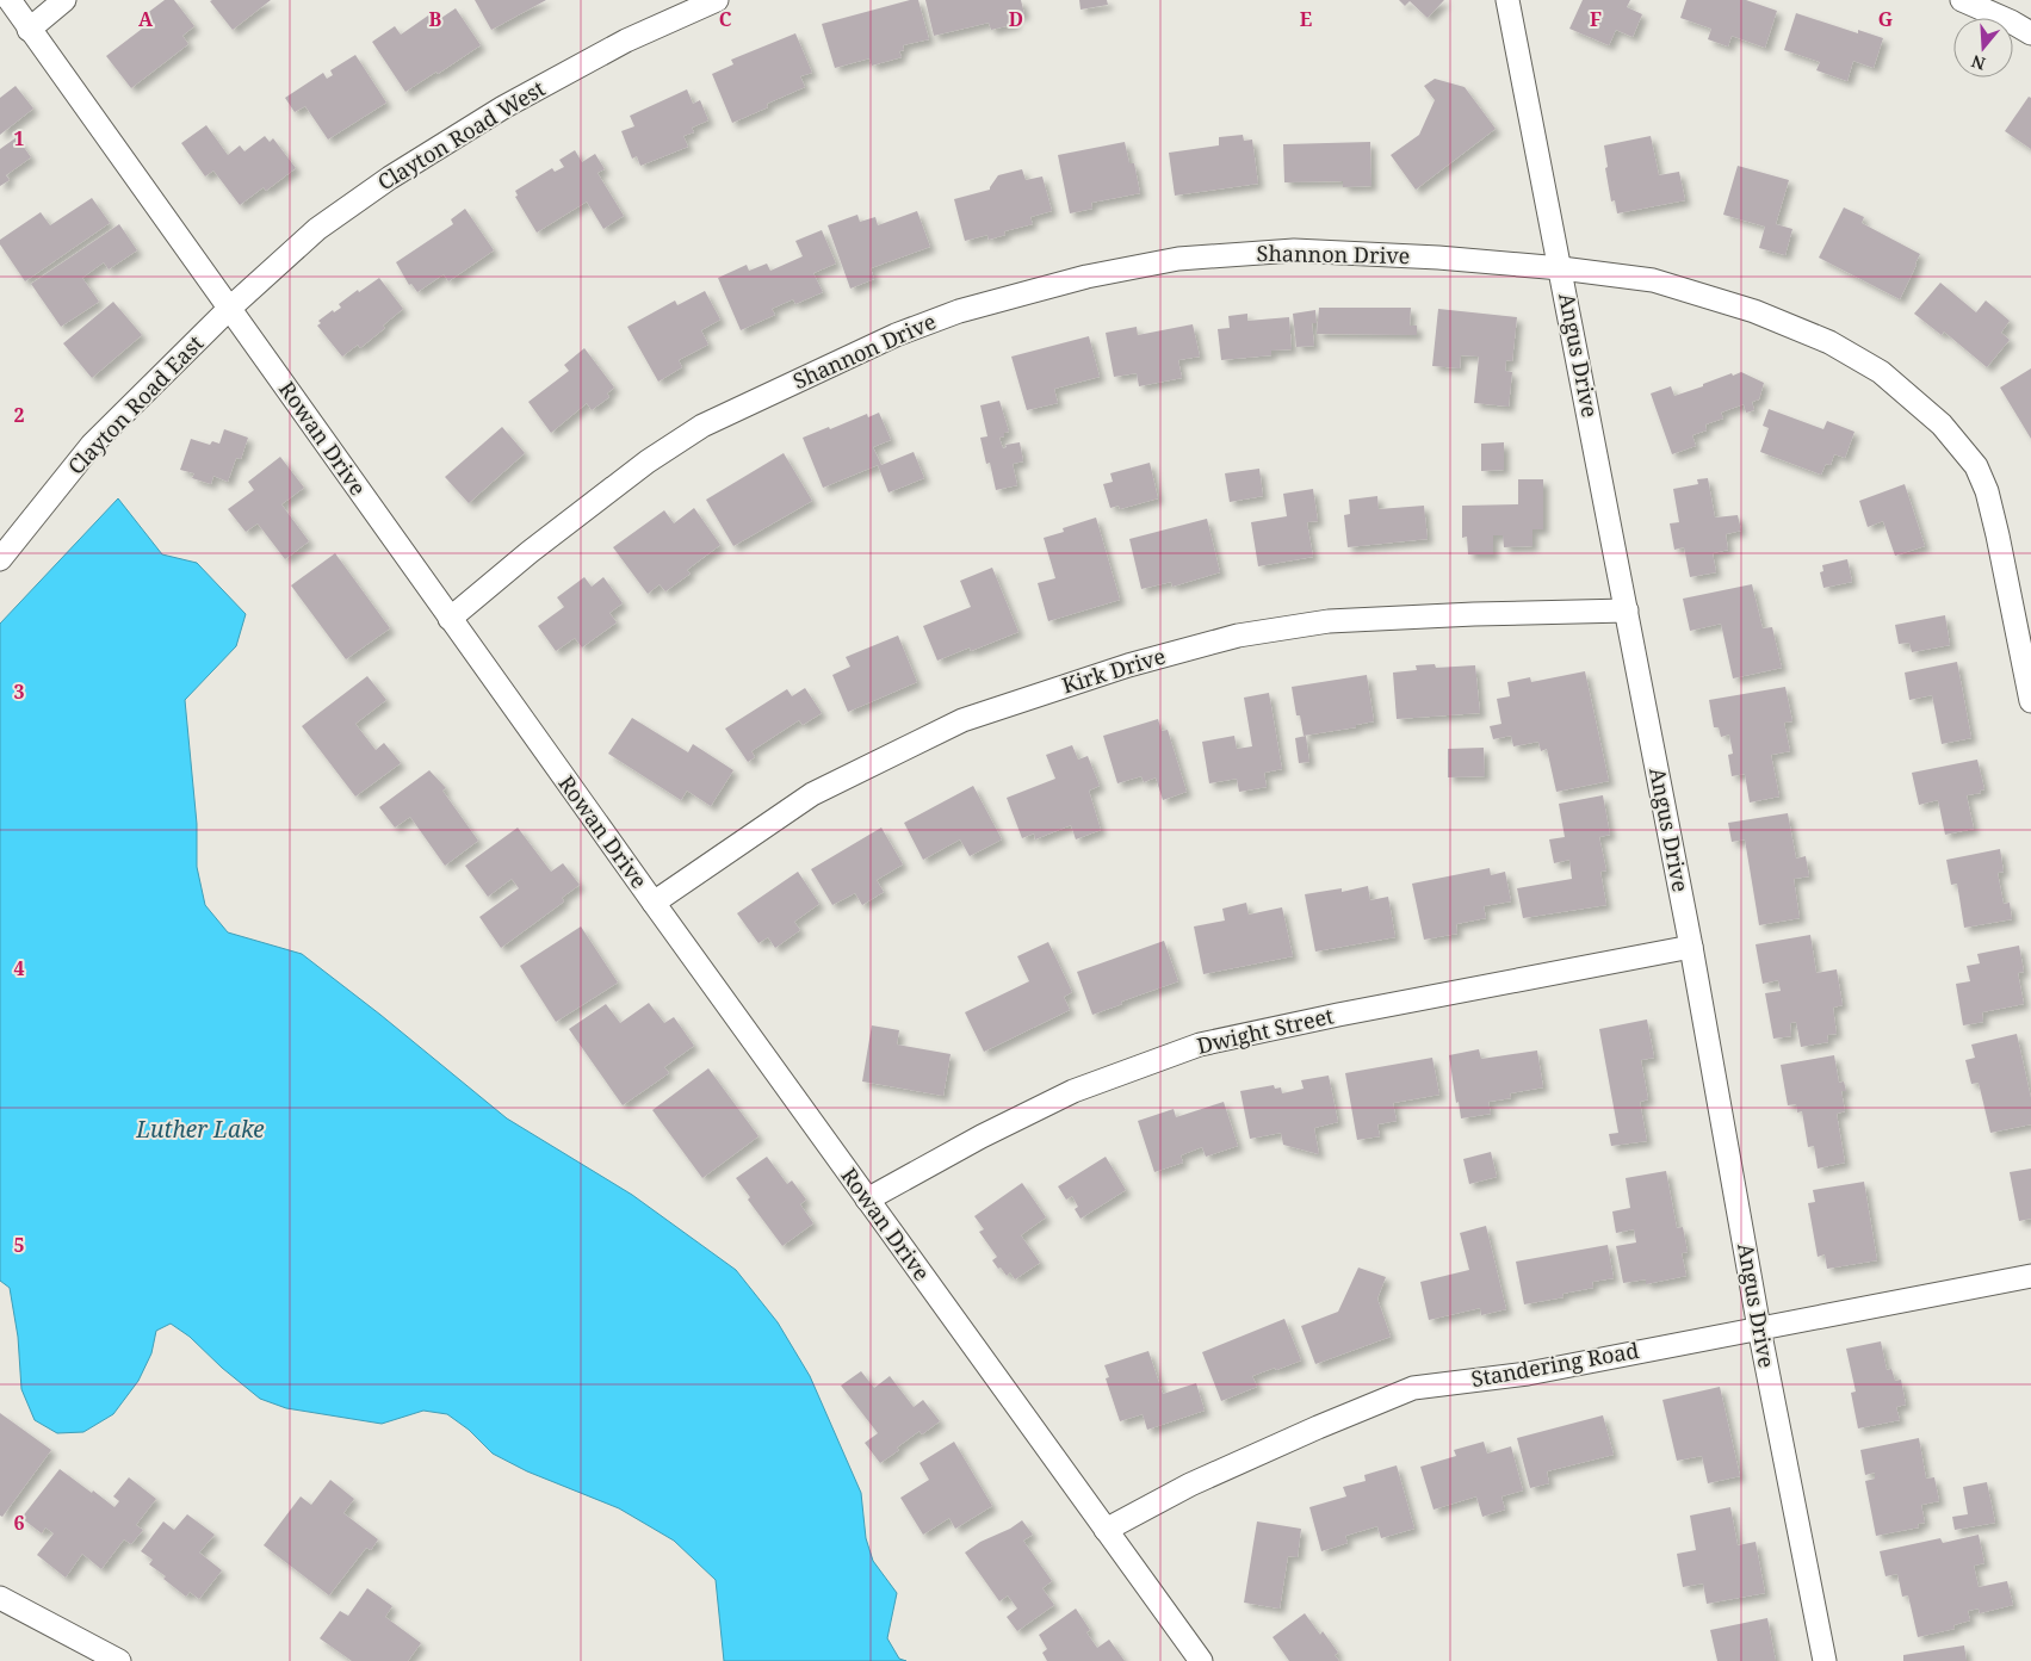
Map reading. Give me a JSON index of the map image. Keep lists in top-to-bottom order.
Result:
{
  "streets": {
    "street": [
      "Clayton Road West",
      "Shannon Drive",
      "Angus Drive",
      "Clayton Road East",
      "Rowan Drive",
      "Kirk Drive",
      "Dwight Street",
      "Standering Road"
    ]
  },
  "crossings": [
    ["Clayton Road West", "Clayton Road East"],
    ["Clayton Road West", "Rowan Drive"],
    ["Shannon Drive", "Angus Drive"],
    ["Shannon Drive", "Rowan Drive"],
    ["Angus Drive", "Kirk Drive"],
    ["Angus Drive", "Dwight Street"],
    ["Angus Drive", "Standering Road"],
    ["Clayton Road East", "Rowan Drive"],
    ["Rowan Drive", "Kirk Drive"],
    ["Rowan Drive", "Dwight Street"],
    ["Rowan Drive", "Standering Road"]
  ],
  "water": ["Luther Lake"],
  "north": "bottom",
  "grid": {
    "columns": [
      "A",
      "B",
      "C",
      "D",
      "E",
      "F",
      "G"
    ],
    "rows": [
      "1",
      "2",
      "3",
      "4",
      "5",
      "6"
    ]
  }
}
